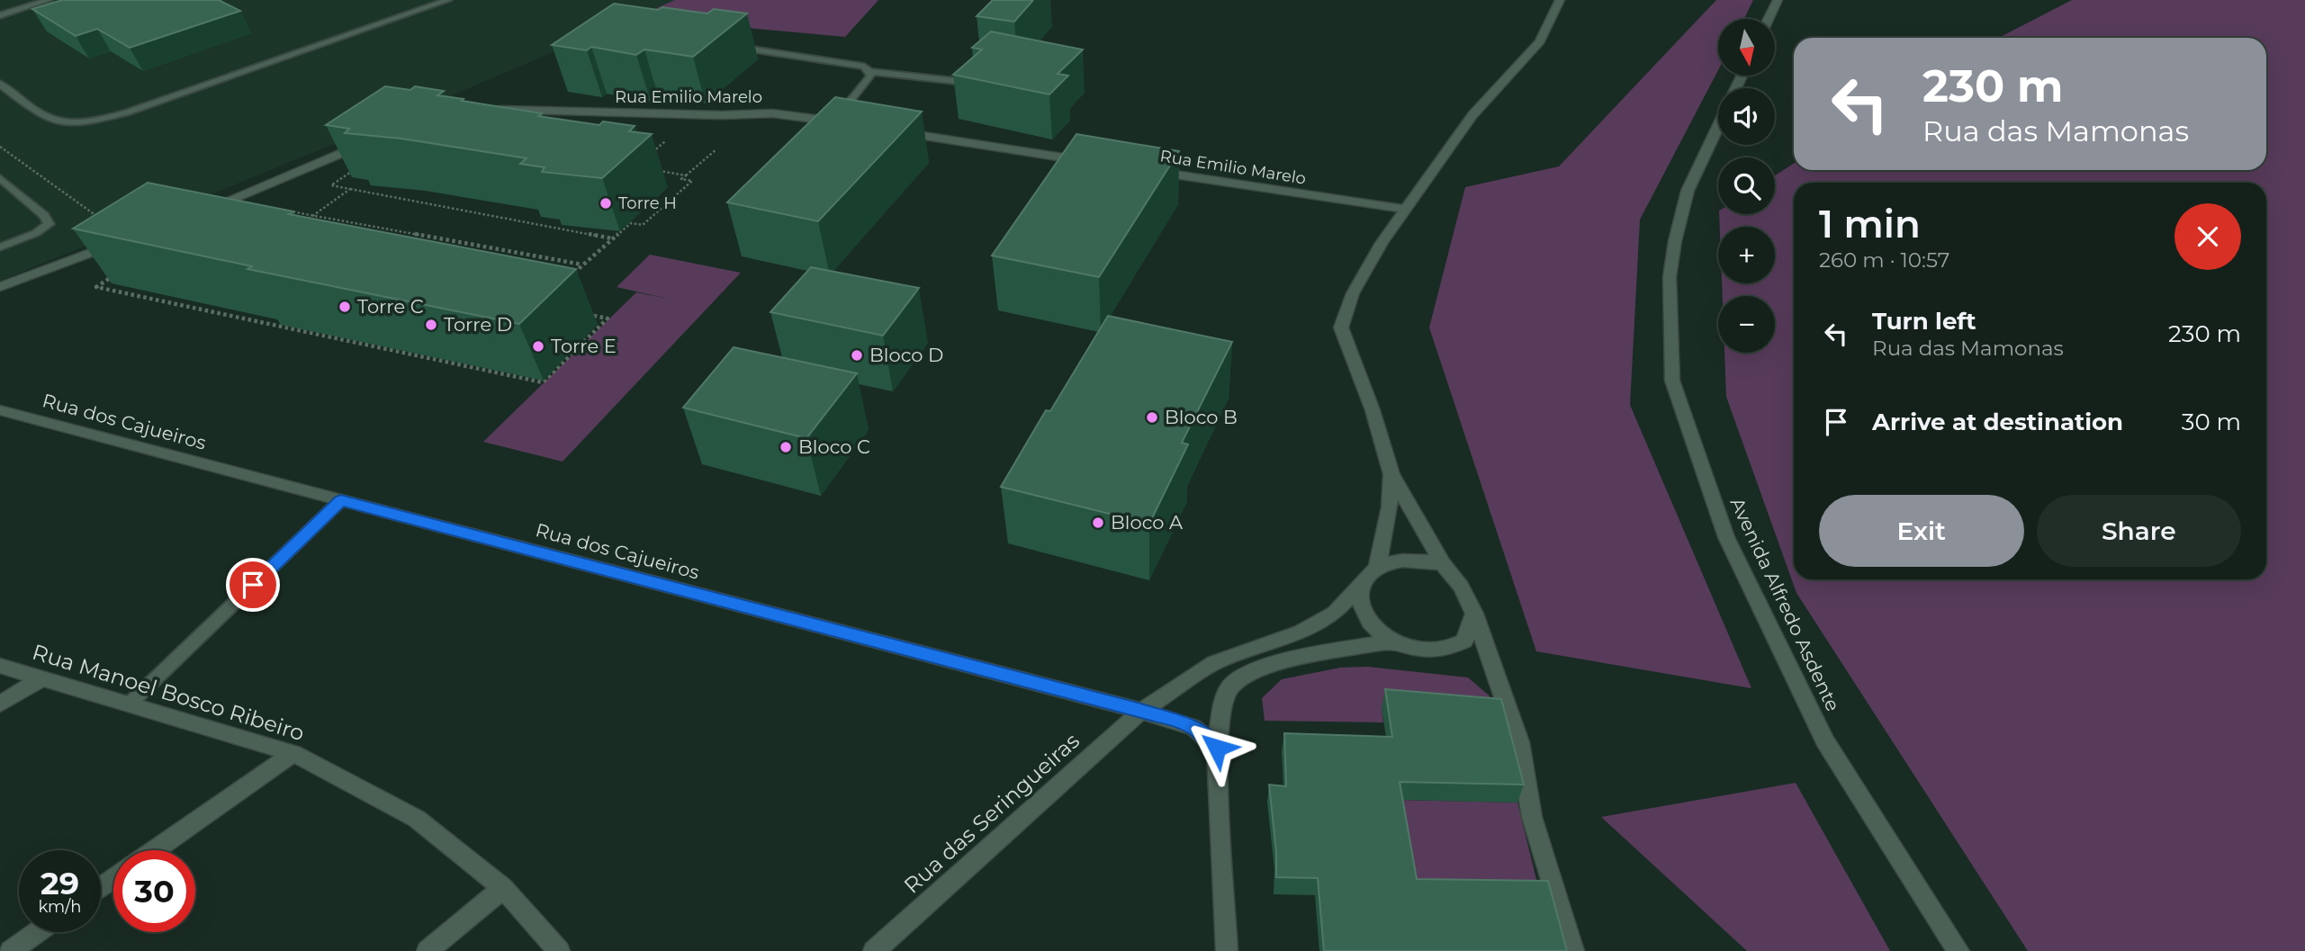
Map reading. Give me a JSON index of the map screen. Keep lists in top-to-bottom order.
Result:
{
  "streets": {
    "street": [
      "Rua Emilio Marelo",
      "Rua dos Cajueiros",
      "Avenida Alfredo Asdente",
      "Rua Manoel Bosco Ribeiro",
      "Rua das Seringueiras"
    ]
  },
  "crossings": [
    ["Rua dos Cajueiros", "Rua das Seringueiras"]
  ],
  "places": [
    "Torre H",
    "Torre C",
    "Torre D",
    "Torre E",
    "Bloco D",
    "Bloco B",
    "Bloco C",
    "Bloco A"
  ],
  "north": "bottom",
  "page": {
    "map_buttons": ["+", "−"],
    "turn": ["230 m", "Rua das Mamonas"],
    "heading": ["1 min", "260 m · 10:57"],
    "list": [
      {
        "name": "Turn left",
        "note": "Rua das Mamonas",
        "value": "230 m"
      },
      {
        "name": "Arrive at destination",
        "value": "30 m"
      }
    ],
    "buttons": ["Exit", "Share"],
    "speed": "29 km/h",
    "limit": "30"
  }
}
